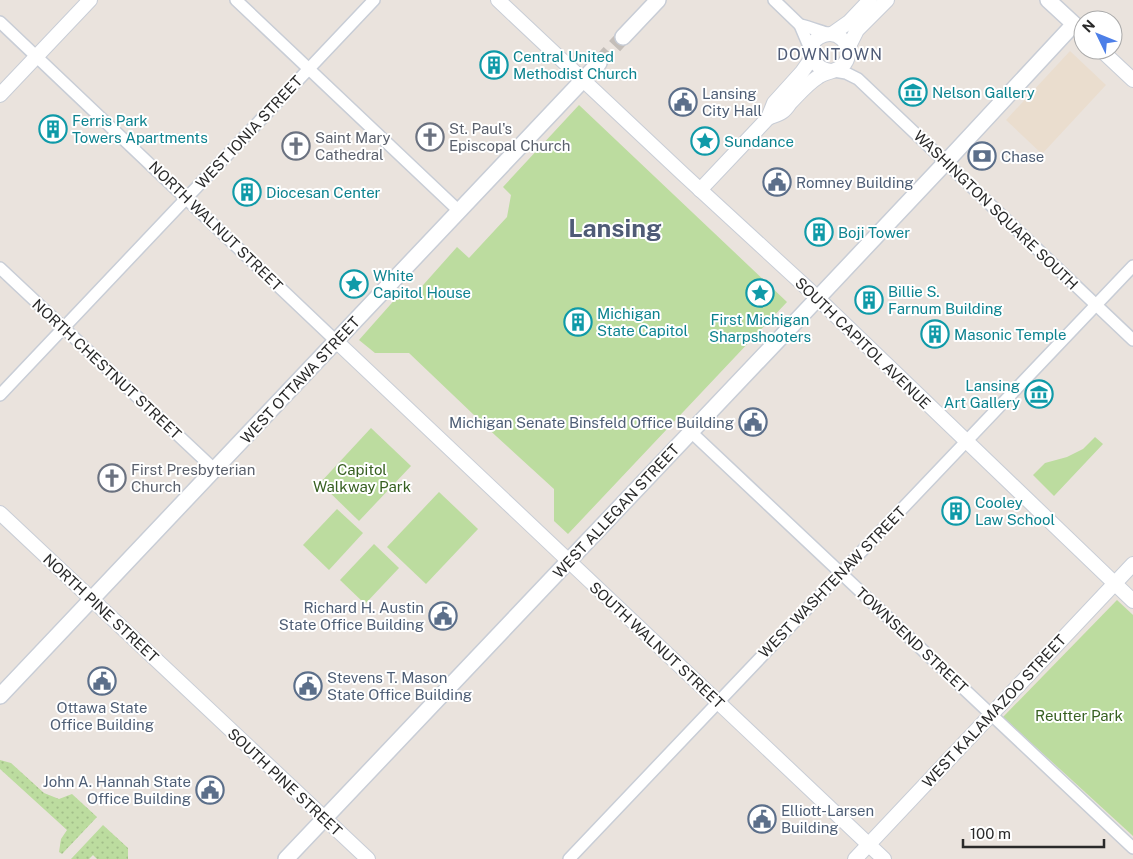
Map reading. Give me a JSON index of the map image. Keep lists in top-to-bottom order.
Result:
{
  "streets": {
    "main road": ["WEST OTTAWA STREET", "WEST ALLEGAN STREET"],
    "street": [
      "WEST IONIA STREET",
      "WASHINGTON SQUARE SOUTH",
      "NORTH WALNUT STREET",
      "SOUTH CAPITOL AVENUE",
      "NORTH CHESTNUT STREET",
      "WEST WASHTENAW STREET",
      "NORTH PINE STREET",
      "TOWNSEND STREET",
      "SOUTH WALNUT STREET",
      "WEST KALAMAZOO STREET",
      "SOUTH PINE STREET"
    ]
  },
  "crossings": [
    ["WEST IONIA STREET", "NORTH WALNUT STREET"],
    ["WEST IONIA STREET", "NORTH CHESTNUT STREET"],
    ["WASHINGTON SQUARE SOUTH", "WEST ALLEGAN STREET"],
    ["WASHINGTON SQUARE SOUTH", "WEST WASHTENAW STREET"],
    ["NORTH WALNUT STREET", "WEST OTTAWA STREET"],
    ["NORTH WALNUT STREET", "SOUTH WALNUT STREET"],
    ["SOUTH CAPITOL AVENUE", "WEST OTTAWA STREET"],
    ["SOUTH CAPITOL AVENUE", "WEST ALLEGAN STREET"],
    ["SOUTH CAPITOL AVENUE", "WEST WASHTENAW STREET"],
    ["SOUTH CAPITOL AVENUE", "WEST KALAMAZOO STREET"],
    ["NORTH CHESTNUT STREET", "WEST OTTAWA STREET"],
    ["WEST OTTAWA STREET", "NORTH PINE STREET"],
    ["WEST ALLEGAN STREET", "TOWNSEND STREET"],
    ["WEST ALLEGAN STREET", "SOUTH WALNUT STREET"],
    ["WEST ALLEGAN STREET", "SOUTH PINE STREET"],
    ["WEST WASHTENAW STREET", "TOWNSEND STREET"],
    ["WEST WASHTENAW STREET", "SOUTH WALNUT STREET"],
    ["NORTH PINE STREET", "SOUTH PINE STREET"],
    ["TOWNSEND STREET", "WEST KALAMAZOO STREET"],
    ["SOUTH WALNUT STREET", "WEST KALAMAZOO STREET"]
  ],
  "districts": ["DOWNTOWN", "Lansing"],
  "parks": ["Capitol Walkway Park", "Reutter Park"],
  "places": {
    "building": [
      "Central United Methodist Church",
      "Ferris Park Towers Apartments",
      "Diocesan Center",
      "Boji Tower",
      "Billie S. Farnum Building",
      "Michigan State Capitol",
      "Masonic Temple",
      "Cooley Law School"
    ],
    "museum": ["Nelson Gallery", "Lansing Art Gallery"],
    "public building": [
      "Lansing City Hall",
      "Romney Building",
      "Michigan Senate Binsfeld Office Building",
      "Richard H. Austin State Office Building",
      "Ottawa State Office Building",
      "Stevens T. Mason State Office Building",
      "John A. Hannah State Office Building",
      "Elliott-Larsen Building"
    ],
    "church": ["St. Paul's Episcopal Church", "Saint Mary Cathedral", "First Presbyterian Church"],
    "place": ["Sundance", "White Capitol House", "First Michigan Sharpshooters"],
    "bank": ["Chase"]
  },
  "scale_bar": "100 m",
  "north": "top left"
}
